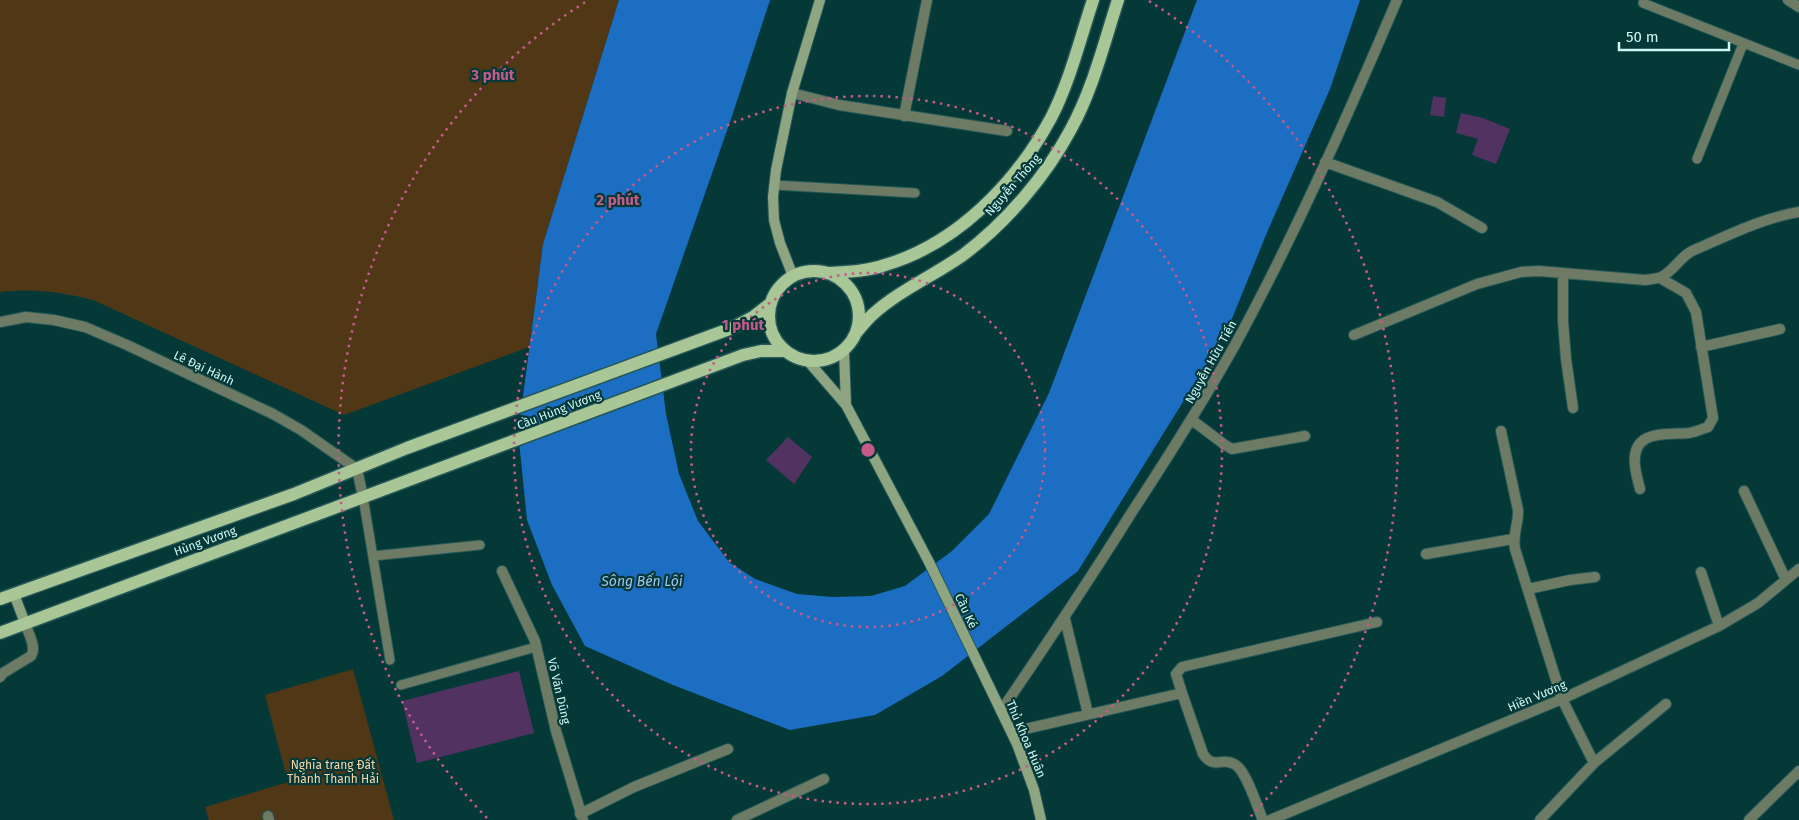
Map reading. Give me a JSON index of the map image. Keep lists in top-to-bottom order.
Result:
{
  "streets": {
    "main road": [
      "Nguyễn Thông",
      "Cầu Hùng Vương",
      "Hùng Vương",
      "Cầu Ké",
      "Thủ Khoa Huân"
    ],
    "street": [
      "Nguyễn Hữu Tiến",
      "Lê Đại Hành",
      "Võ Văn Dũng",
      "Hiền Vương"
    ]
  },
  "crossings": [
    ["Nguyễn Thông", "Cầu Hùng Vương"],
    ["Nguyễn Hữu Tiến", "Thủ Khoa Huân"],
    ["Lê Đại Hành", "Hùng Vương"],
    ["Cầu Hùng Vương", "Hùng Vương"],
    ["Cầu Ké", "Thủ Khoa Huân"]
  ],
  "water": ["Sông Bến Lội"],
  "parks": ["Nghĩa trang Đất Thánh Thanh Hải"],
  "scale_bar": "50 m",
  "rings": ["3 phút", "2 phút", "1 phút"]
}
